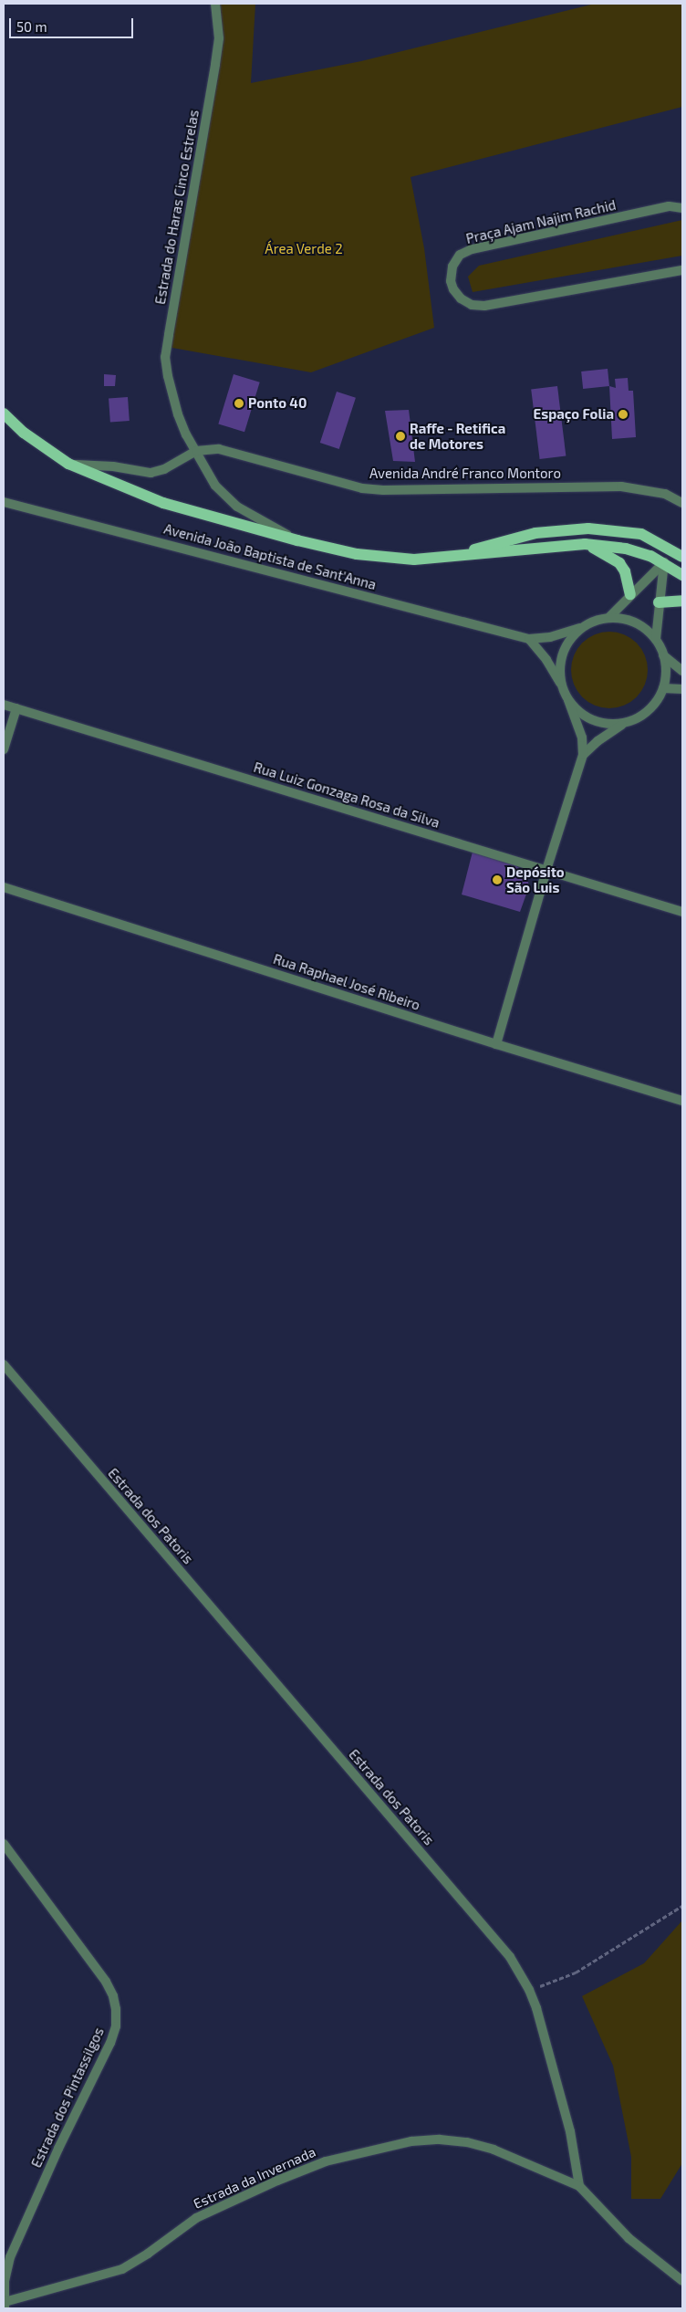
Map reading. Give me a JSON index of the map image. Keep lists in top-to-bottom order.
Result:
{
  "streets": {
    "street": [
      "Estrada do Haras Cinco Estrelas",
      "Praça Ajam Najim Rachid",
      "Avenida André Franco Montoro",
      "Avenida João Baptista de Sant'Anna",
      "Rua Luiz Gonzaga Rosa da Silva",
      "Rua Raphael José Ribeiro",
      "Estrada dos Patoris",
      "Estrada dos Pintassilgos",
      "Estrada da Invernada"
    ]
  },
  "crossings": [
    ["Estrada do Haras Cinco Estrelas", "Avenida André Franco Montoro"],
    ["Estrada dos Patoris", "Estrada da Invernada"],
    ["Estrada dos Pintassilgos", "Estrada da Invernada"]
  ],
  "parks": ["Área Verde 2"],
  "places": [
    "Ponto 40",
    "Espaço Folia",
    "Raffe - Retifica de Motores",
    "Depósito São Luis"
  ],
  "scale_bar": "50 m"
}
